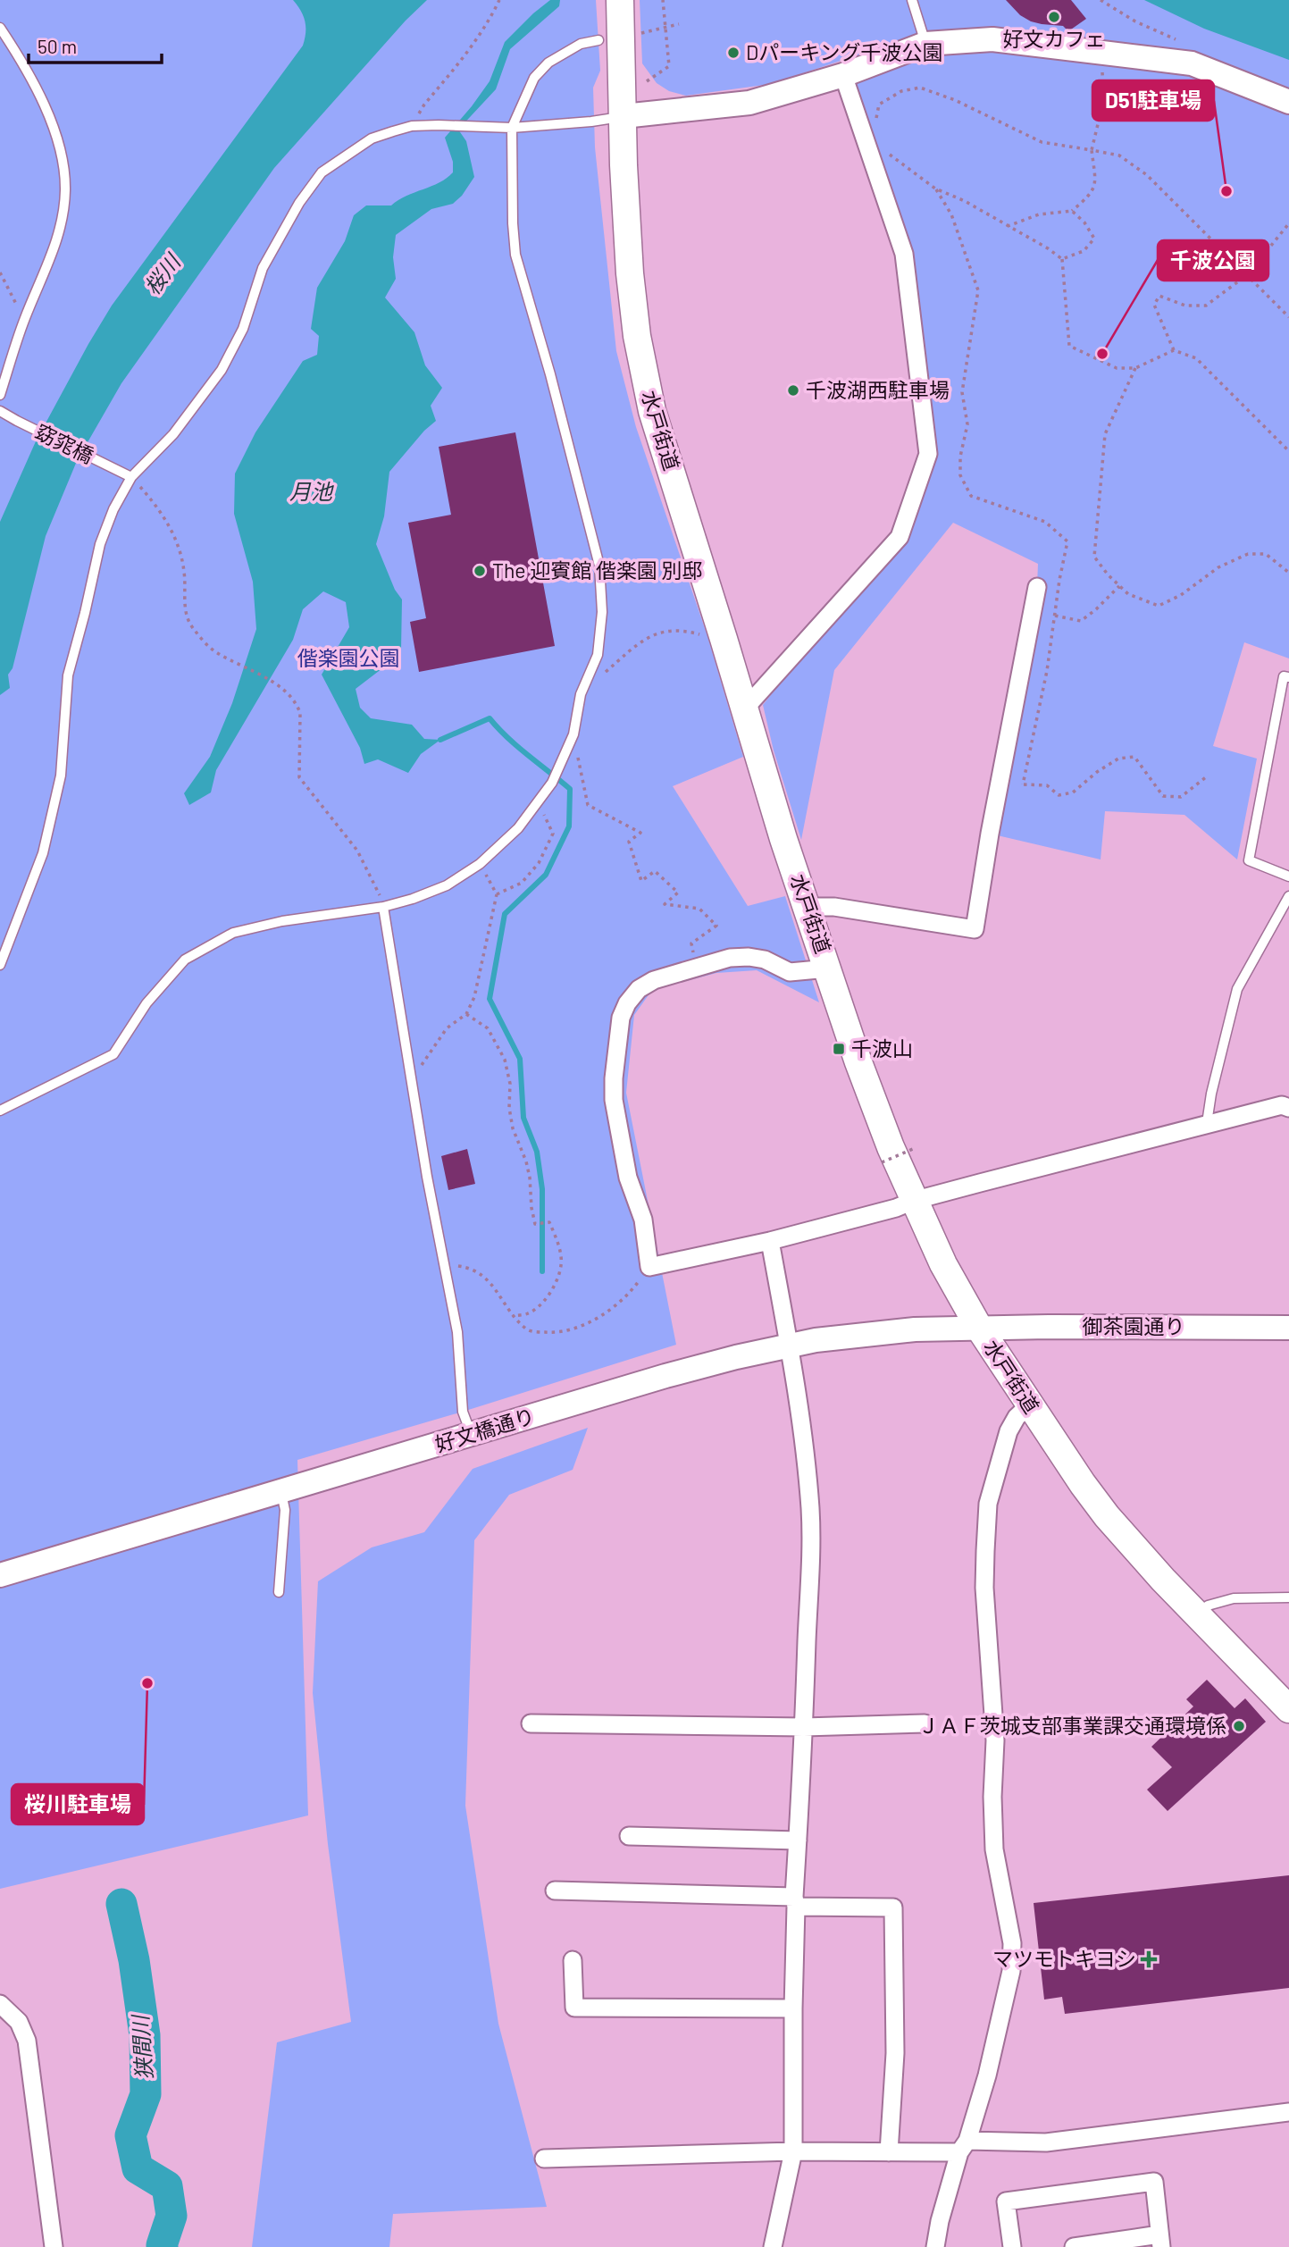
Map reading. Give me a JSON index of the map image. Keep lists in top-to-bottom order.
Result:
{
  "streets": {
    "main road": ["水戸街道"],
    "street": ["御茶園通り", "好文橋通り"],
    "lane": ["窈窕橋"]
  },
  "crossings": [
    ["水戸街道", "御茶園通り"],
    ["水戸街道", "好文橋通り"],
    ["御茶園通り", "好文橋通り"]
  ],
  "water": ["桜川", "月池", "狭間川"],
  "parks": ["偕楽園公園"],
  "places": {
    "other": [
      "好文カフェ",
      "Dパーキング千波公園",
      "D51駐車場",
      "千波公園",
      "千波湖西駐車場",
      "The 迎賓館 偕楽園 別邸",
      "桜川駐車場",
      "ＪＡＦ茨城支部事業課交通環境係"
    ],
    "transit": ["千波山"],
    "health": ["マツモトキヨシ"]
  },
  "scale_bar": "50 m"
}
